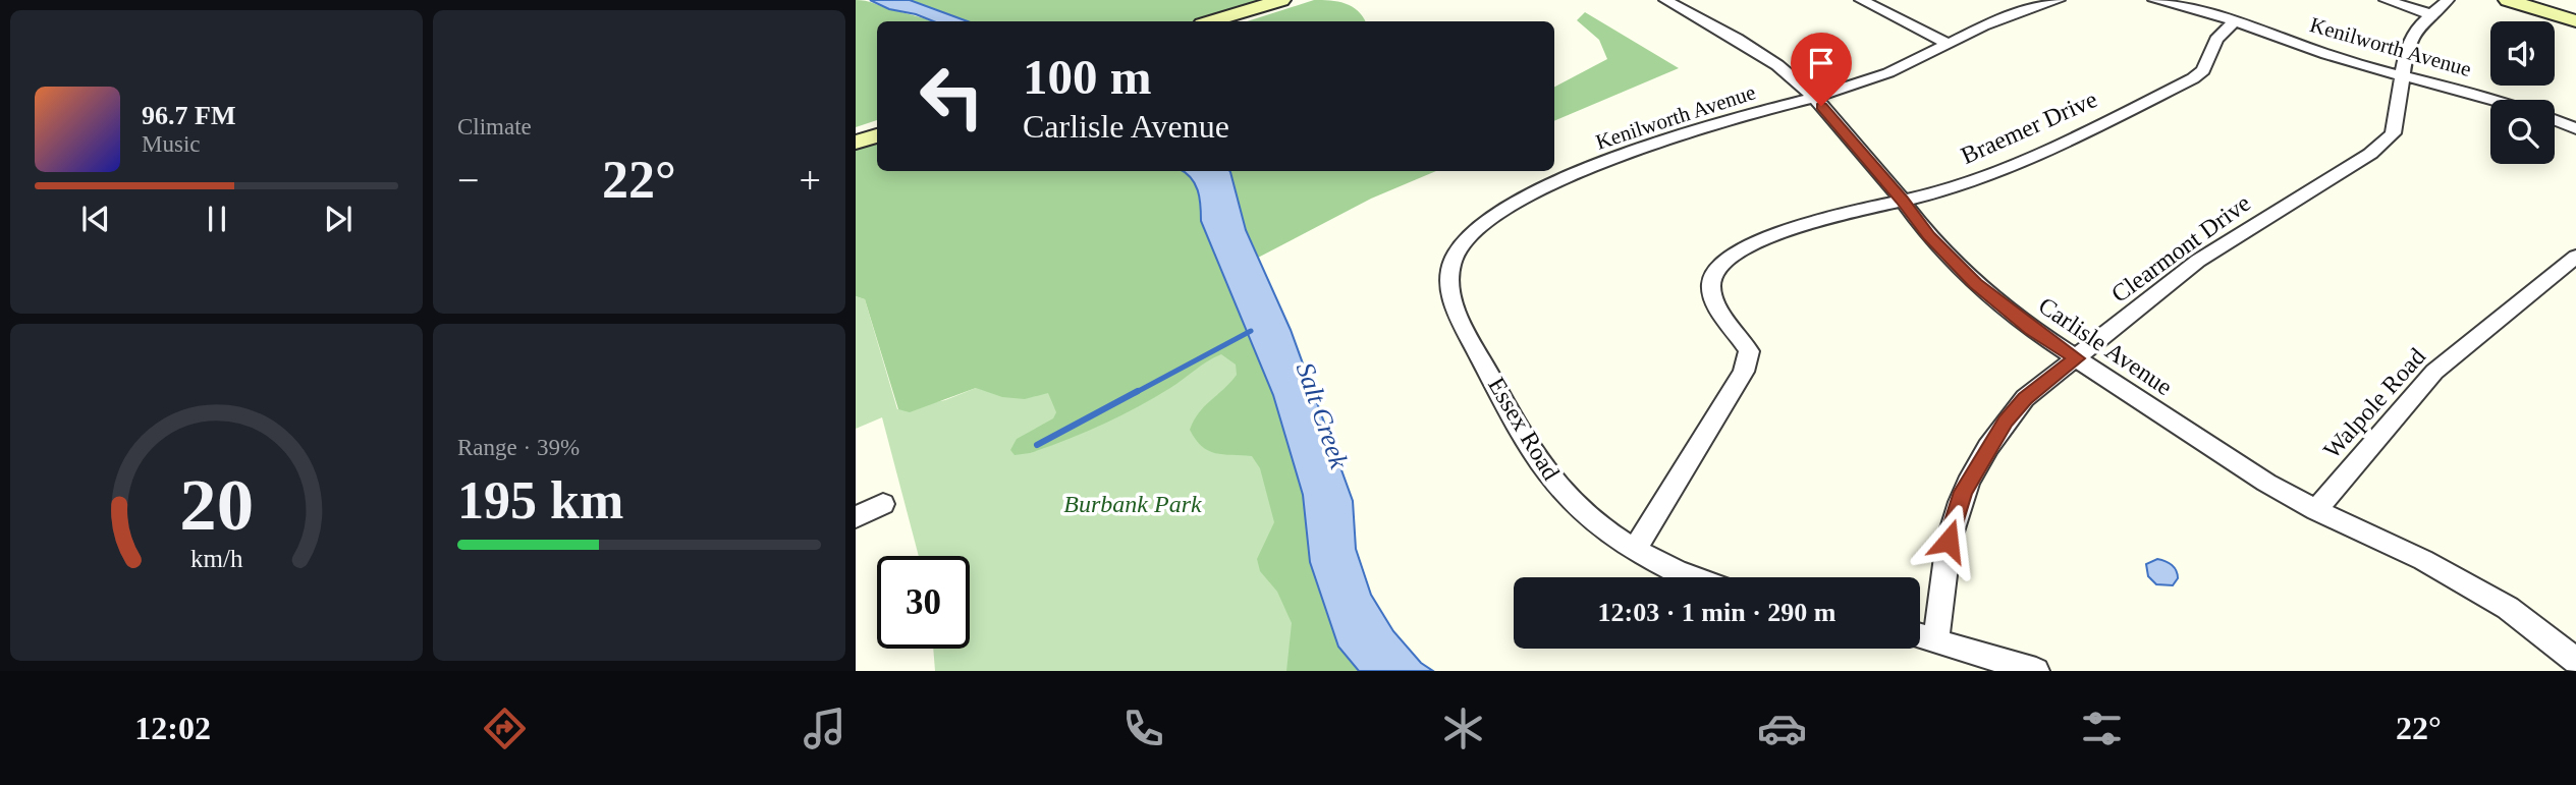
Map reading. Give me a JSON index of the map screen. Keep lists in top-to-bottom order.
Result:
{
  "streets": {
    "street": [
      "Kenilworth Avenue",
      "Braemer Drive",
      "Clearmont Drive",
      "Carlisle Avenue",
      "Walpole Road",
      "Essex Road"
    ]
  },
  "crossings": [
    ["Kenilworth Avenue", "Braemer Drive"],
    ["Kenilworth Avenue", "Clearmont Drive"],
    ["Kenilworth Avenue", "Carlisle Avenue"],
    ["Kenilworth Avenue", "Essex Road"],
    ["Braemer Drive", "Carlisle Avenue"],
    ["Braemer Drive", "Essex Road"],
    ["Clearmont Drive", "Carlisle Avenue"],
    ["Carlisle Avenue", "Walpole Road"]
  ],
  "water": ["Salt Creek"],
  "parks": ["Burbank Park"],
  "page": {
    "tile": [
      "Climate",
      ["Range · 39%", "195 km"]
    ],
    "turn": ["100 m", "Carlisle Avenue"],
    "song": ["96.7 FM", "Music"],
    "heat": ["−", "22°", "+"],
    "limit": "30",
    "trip": "12:03 · 1 min · 290 m",
    "tabs": ["12:02", "22°"],
    "gauge": ["20", "km/h"]
  }
}
